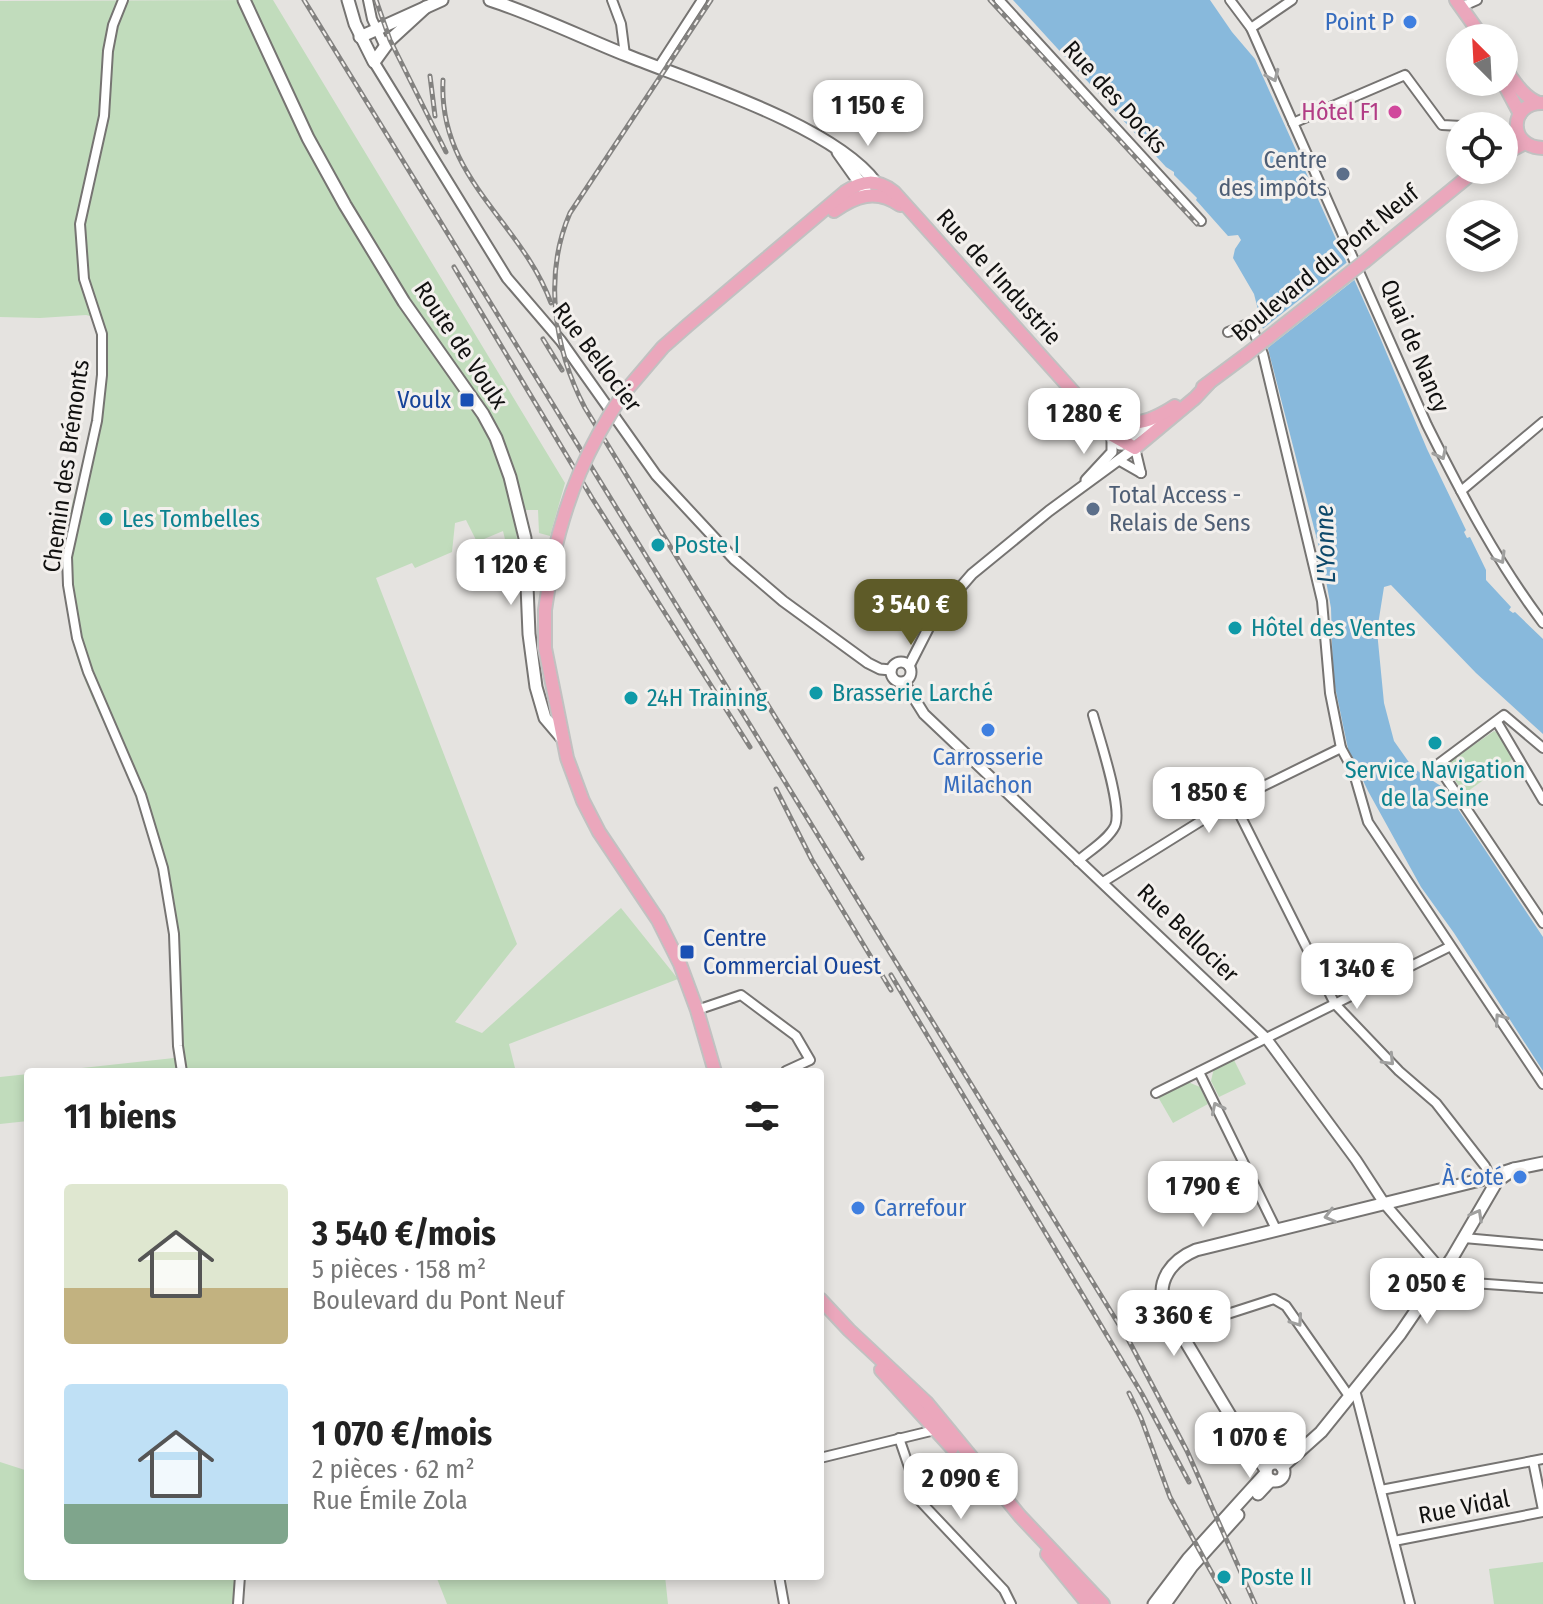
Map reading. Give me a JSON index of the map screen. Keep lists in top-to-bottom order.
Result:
{
  "streets": {
    "main road": [
      "Boulevard du Pont Neuf",
      "Rue de l'Industrie",
      "Route de Voulx",
      "Rue Bellocier"
    ],
    "street": [
      "Rue des Docks",
      "Quai de Nancy",
      "Chemin des Brémonts",
      "Rue Vidal"
    ]
  },
  "crossings": [
    ["Boulevard du Pont Neuf", "Rue de l'Industrie"],
    ["Boulevard du Pont Neuf", "Rue Bellocier"]
  ],
  "one_way": ["Quai de Nancy"],
  "water": ["L'Yonne"],
  "places": {
    "other": [
      "Point P",
      "Hôtel F1",
      "Centre des impôts",
      "Total Access - Relais de Sens",
      "Les Tombelles",
      "Poste I",
      "Hôtel des Ventes",
      "Brasserie Larché",
      "24H Training",
      "Carrosserie Milachon",
      "Service Navigation de la Seine",
      "À Coté",
      "Carrefour",
      "Poste II"
    ],
    "transit": ["Voulx", "Centre Commercial Ouest"]
  },
  "north": "top left",
  "page": {
    "price": [
      "1 150 €",
      "1 280 €",
      "1 120 €",
      "3 540 €",
      "1 850 €",
      "1 340 €",
      "1 790 €",
      "2 050 €",
      "3 360 €",
      "1 070 €",
      "2 090 €"
    ],
    "heading": "11 biens",
    "list": [
      {
        "name": "3 540 €/mois",
        "note": "5 pièces · 158 m² · Boulevard du Pont Neuf"
      },
      {
        "name": "1 070 €/mois",
        "note": "2 pièces · 62 m² · Rue Émile Zola"
      }
    ]
  }
}
